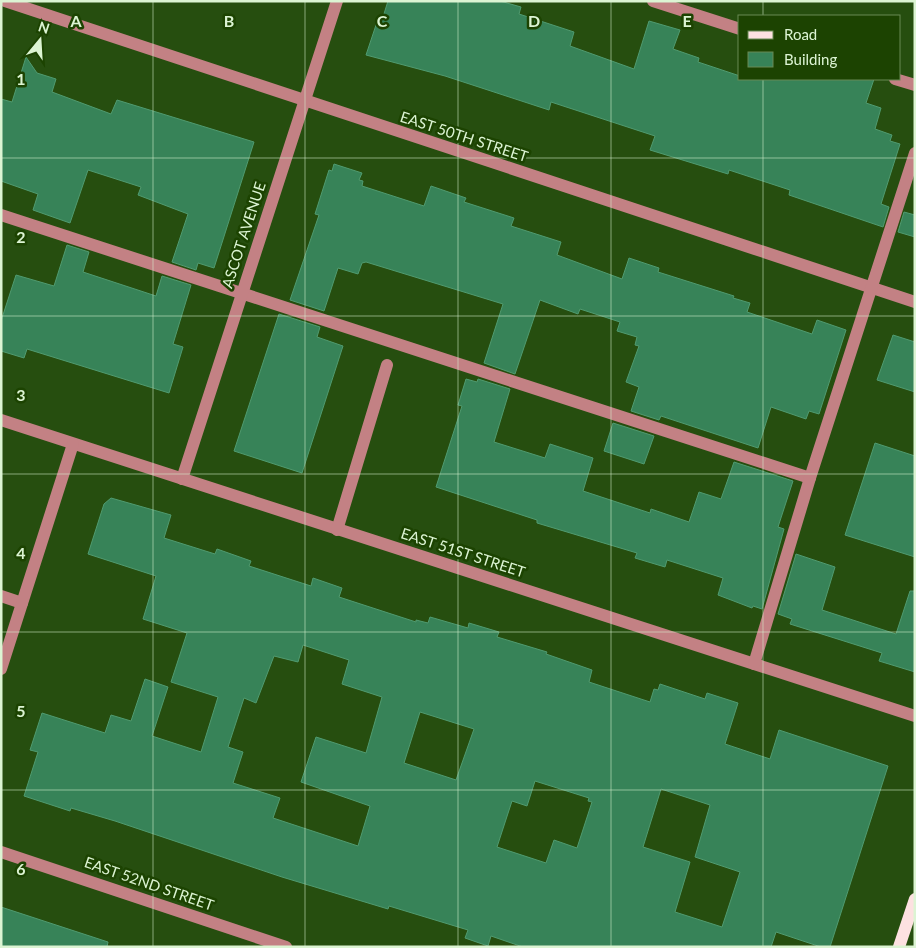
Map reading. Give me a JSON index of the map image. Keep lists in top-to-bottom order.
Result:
{
  "streets": {
    "street": [
      "EAST 50TH STREET",
      "ASCOT AVENUE",
      "EAST 51ST STREET",
      "EAST 52ND STREET"
    ]
  },
  "crossings": [
    ["EAST 50TH STREET", "ASCOT AVENUE"],
    ["ASCOT AVENUE", "EAST 51ST STREET"]
  ],
  "legend": ["Road", "Building"],
  "north": "top",
  "grid": {
    "columns": [
      "A",
      "B",
      "C",
      "D",
      "E"
    ],
    "rows": [
      "1",
      "2",
      "3",
      "4",
      "5",
      "6"
    ]
  }
}
